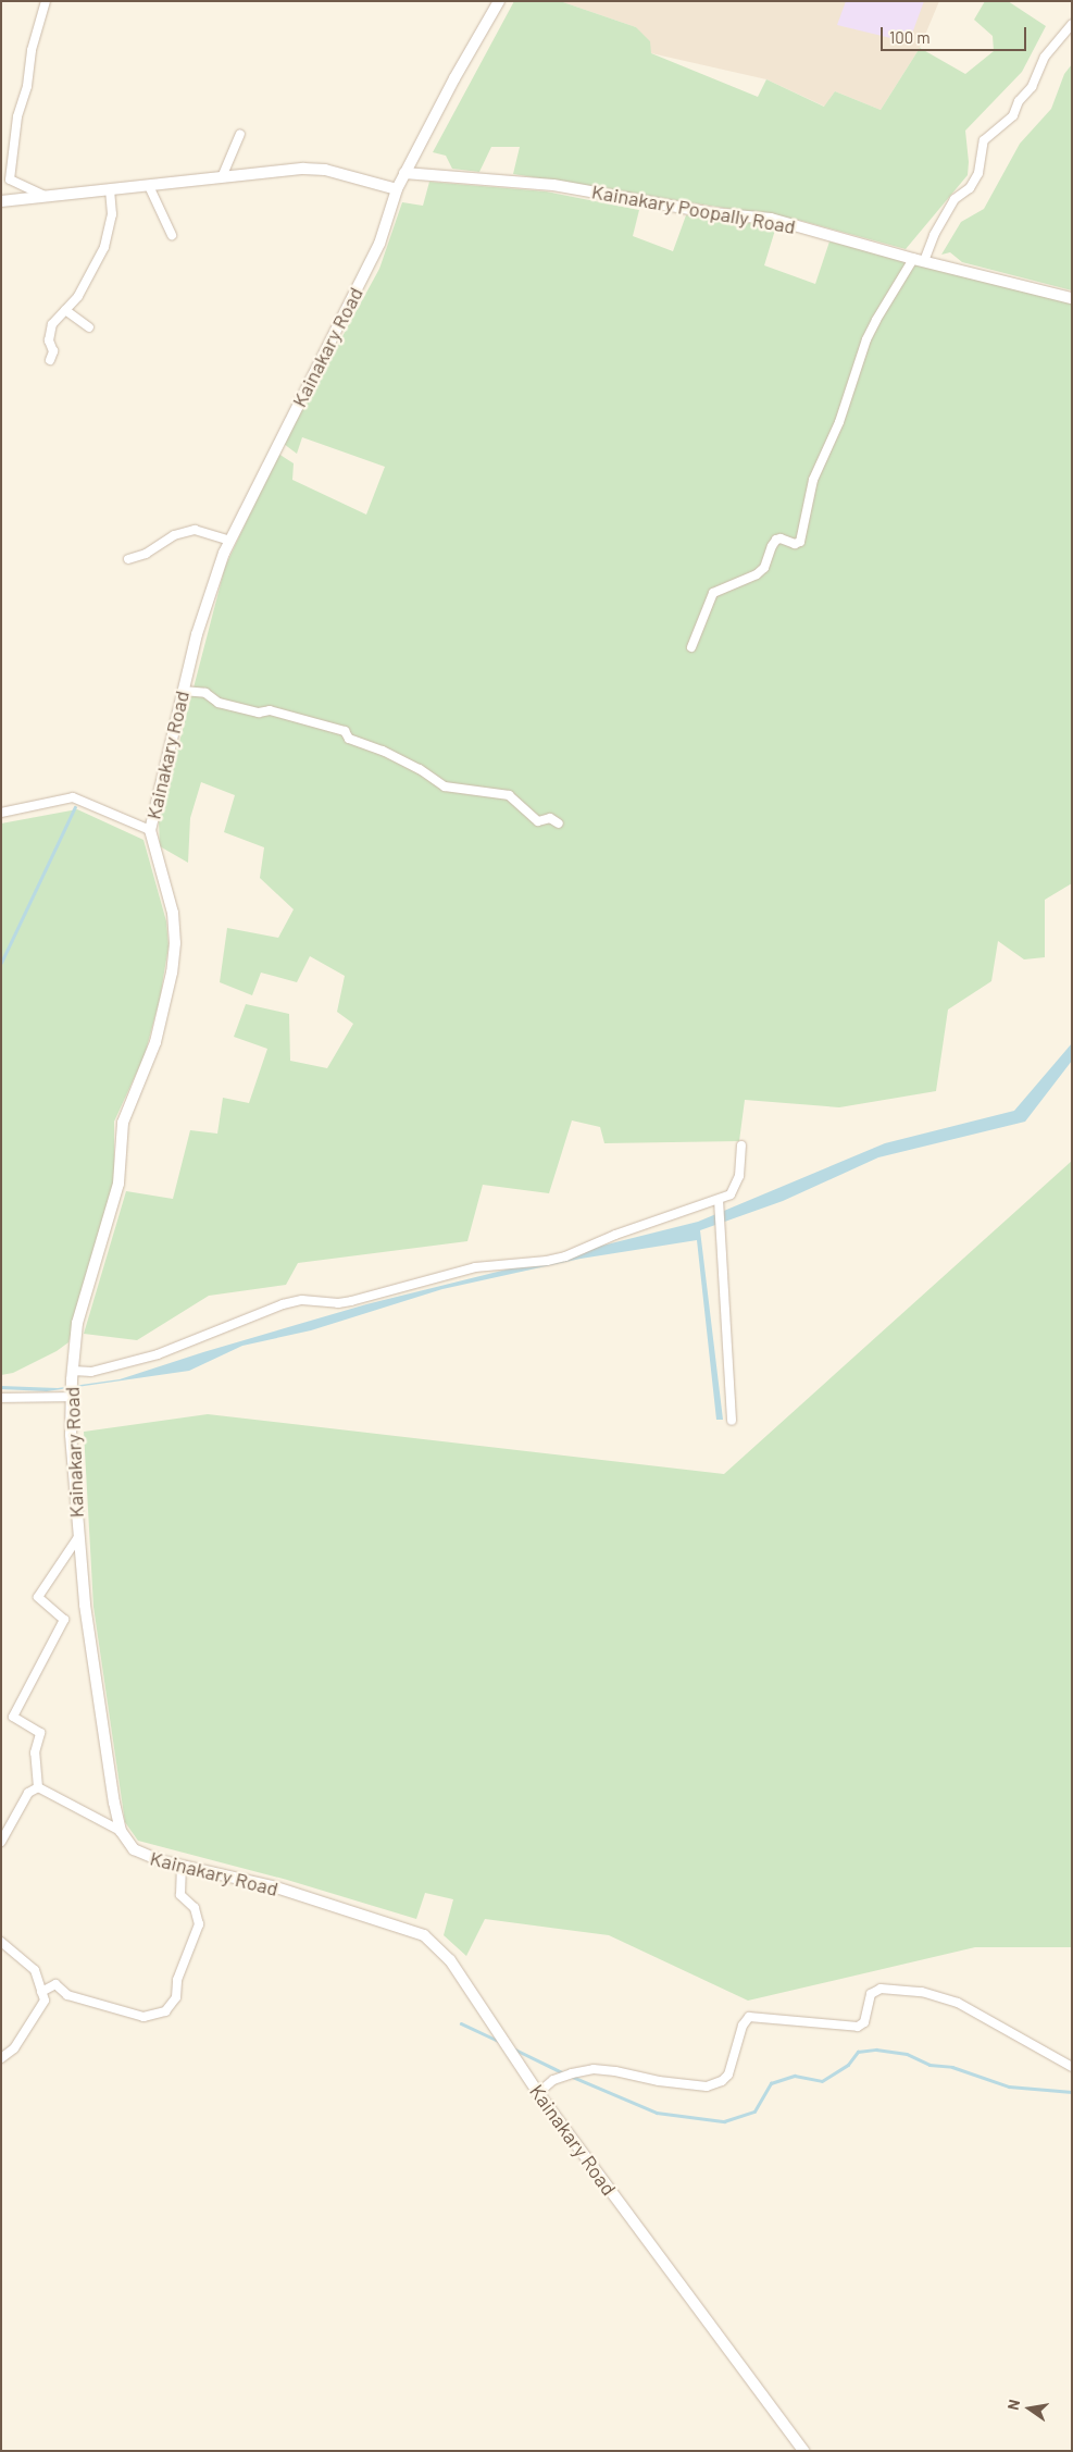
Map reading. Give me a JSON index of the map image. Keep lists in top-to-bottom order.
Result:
{
  "streets": {
    "main road": ["Kainakary Poopally Road", "Kainakary Road"]
  },
  "crossings": [
    ["Kainakary Poopally Road", "Kainakary Road"]
  ],
  "scale_bar": "100 m",
  "north": "left"
}
